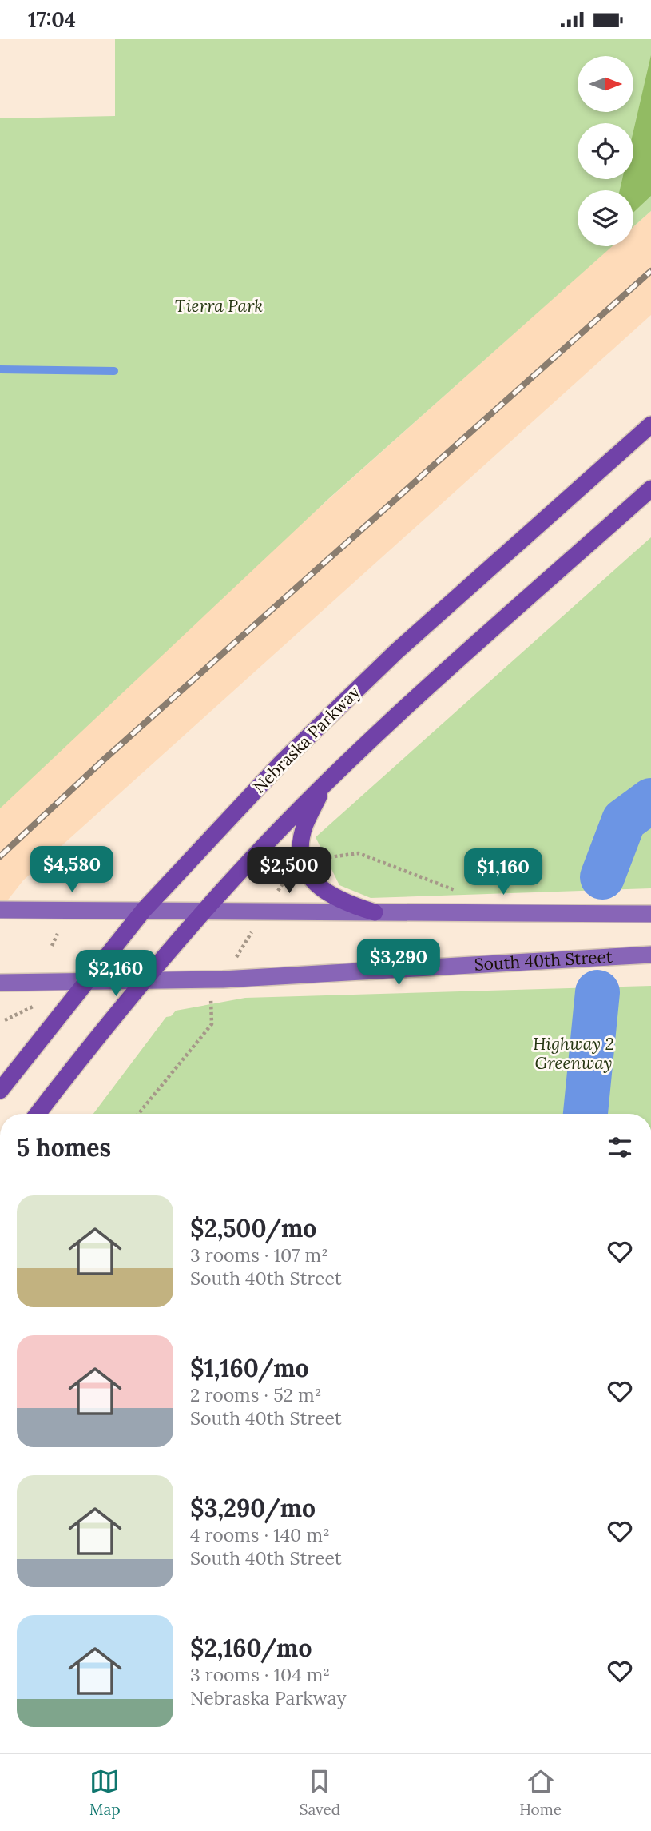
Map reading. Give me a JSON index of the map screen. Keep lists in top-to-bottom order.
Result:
{
  "streets": {
    "main road": ["Nebraska Parkway", "South 40th Street"]
  },
  "crossings": [
    ["Nebraska Parkway", "South 40th Street"]
  ],
  "parks": ["Tierra Park", "Highway 2 Greenway"],
  "north": "right",
  "page": {
    "status": "17:04",
    "price": [
      "$4,580",
      "$2,500",
      "$1,160",
      "$3,290",
      "$2,160"
    ],
    "heading": "5 homes",
    "list": [
      {
        "name": "$2,500/mo",
        "note": "3 rooms · 107 m² · South 40th Street"
      },
      {
        "name": "$1,160/mo",
        "note": "2 rooms · 52 m² · South 40th Street"
      },
      {
        "name": "$3,290/mo",
        "note": "4 rooms · 140 m² · South 40th Street"
      },
      {
        "name": "$2,160/mo",
        "note": "3 rooms · 104 m² · Nebraska Parkway"
      }
    ],
    "tabs": ["Map", "Saved", "Home"]
  }
}
